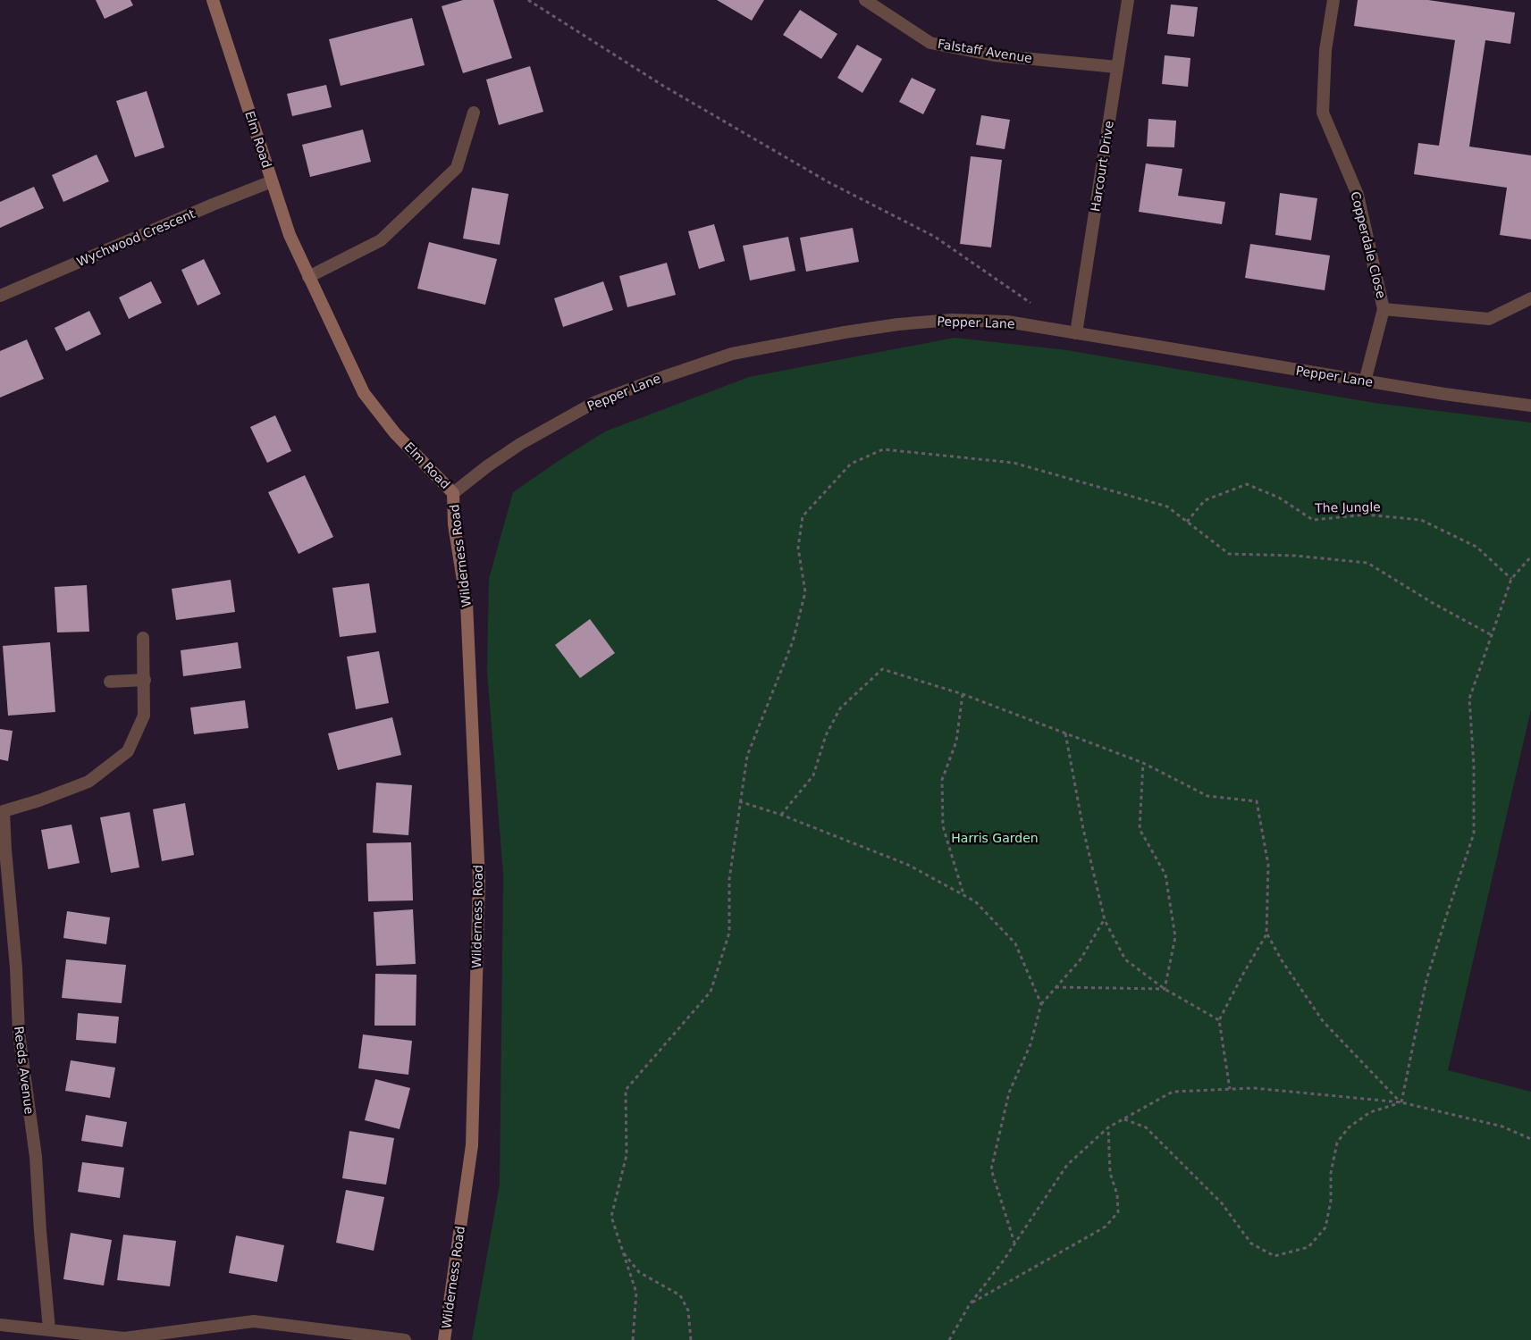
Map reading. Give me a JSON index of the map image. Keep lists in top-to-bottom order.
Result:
{
  "streets": {
    "main road": ["Elm Road", "Wilderness Road"],
    "street": [
      "Falstaff Avenue",
      "Harcourt Drive",
      "Wychwood Crescent",
      "Copperdale Close",
      "Pepper Lane",
      "Reeds Avenue"
    ],
    "path": ["The Jungle"]
  },
  "crossings": [
    ["Falstaff Avenue", "Harcourt Drive"],
    ["Elm Road", "Wychwood Crescent"],
    ["Elm Road", "Pepper Lane"],
    ["Elm Road", "Wilderness Road"],
    ["Harcourt Drive", "Pepper Lane"],
    ["Copperdale Close", "Pepper Lane"],
    ["Pepper Lane", "Wilderness Road"]
  ],
  "parks": ["Harris Garden"]
}
